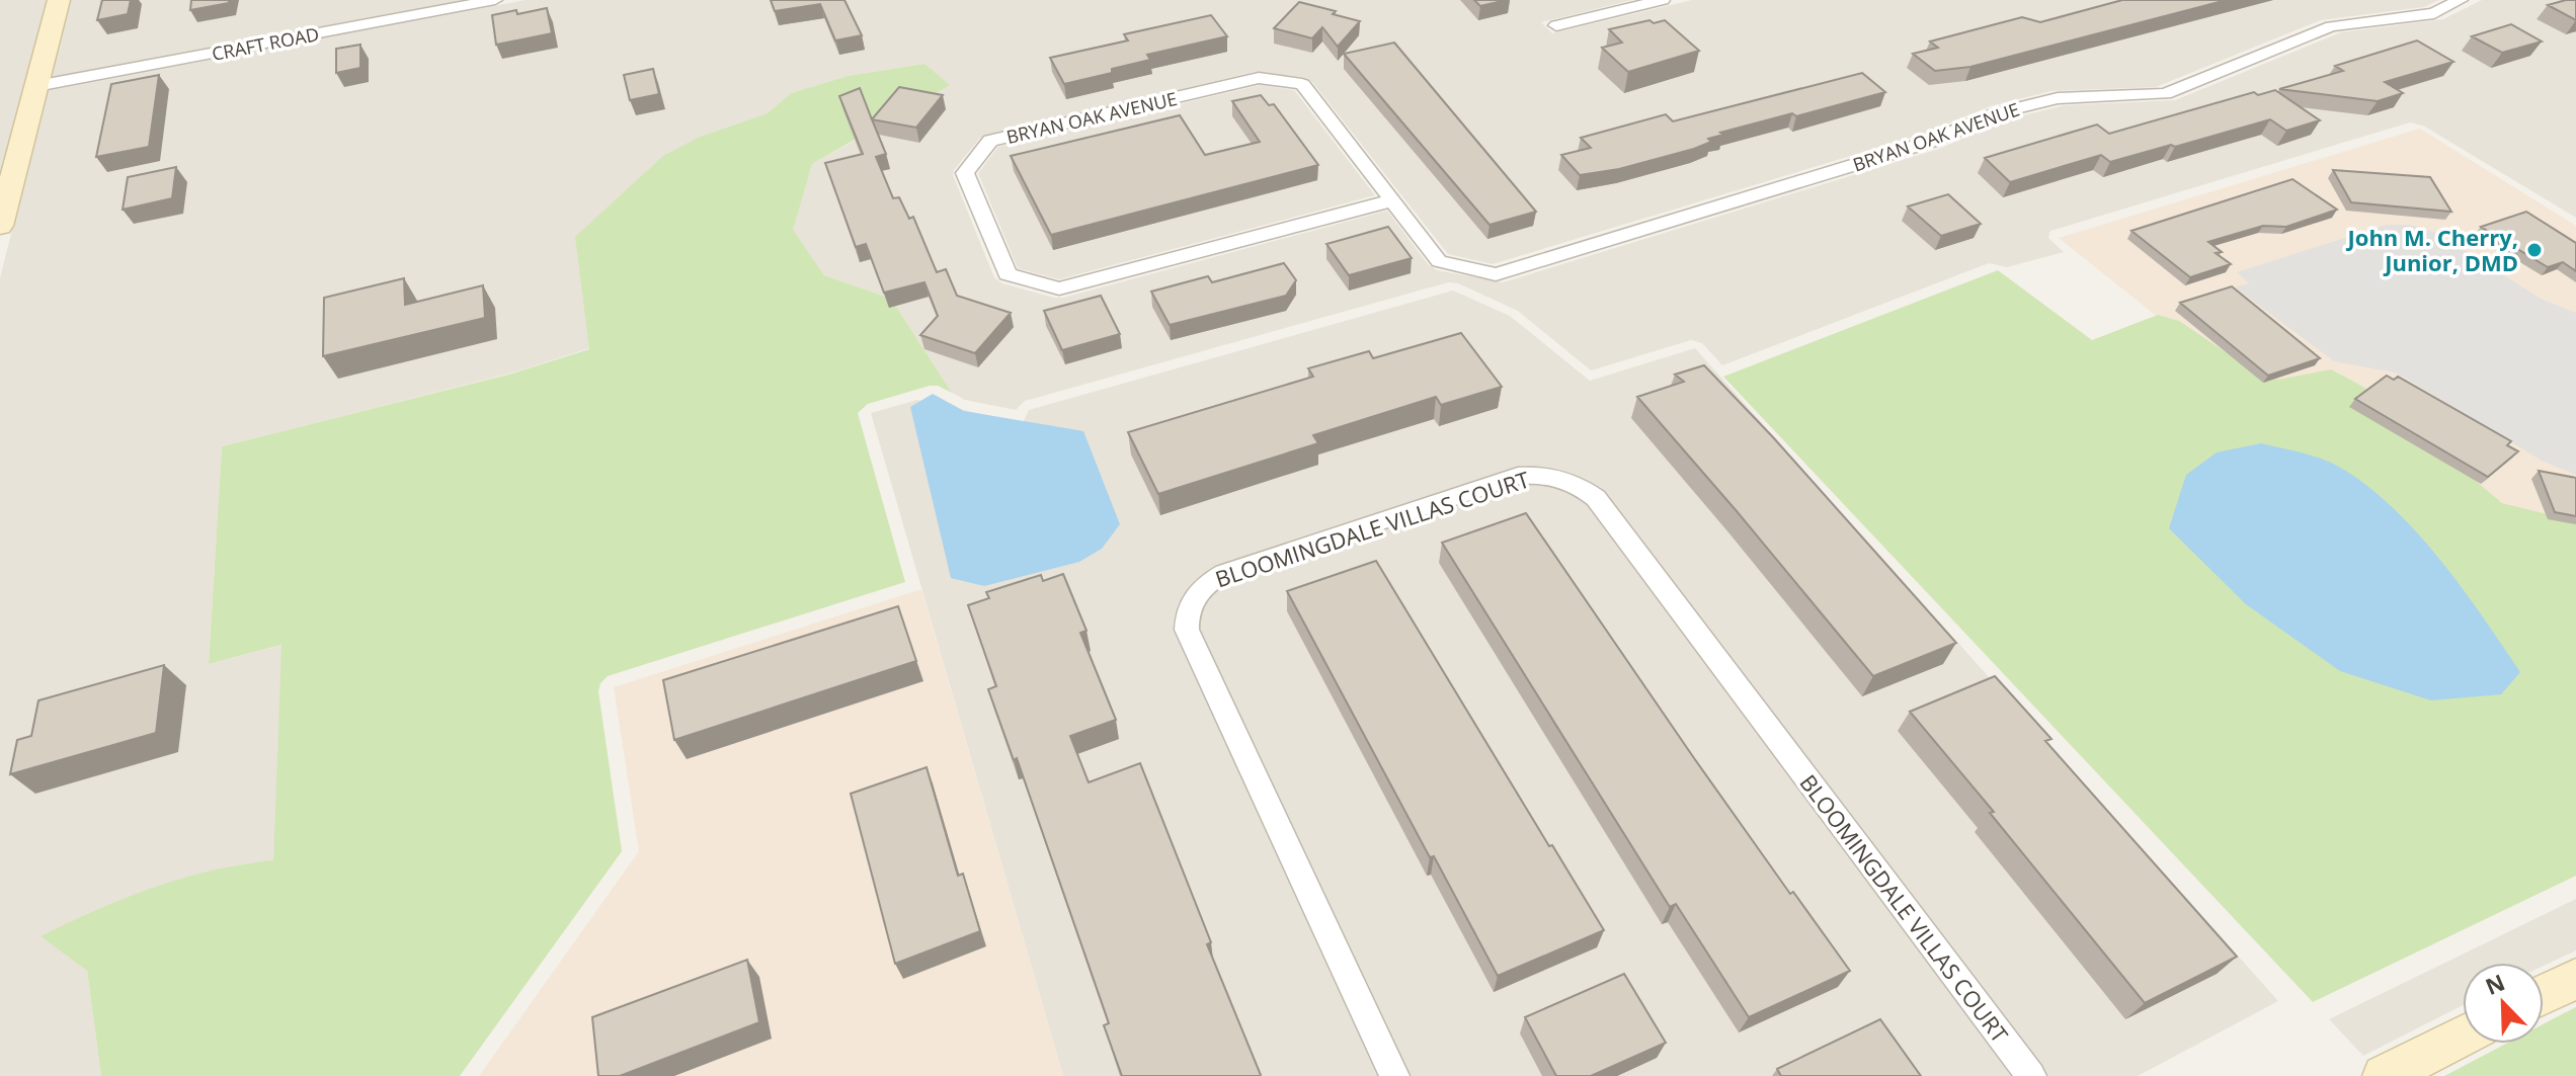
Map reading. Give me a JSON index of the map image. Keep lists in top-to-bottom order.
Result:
{
  "streets": {
    "street": ["CRAFT ROAD", "BRYAN OAK AVENUE", "BLOOMINGDALE VILLAS COURT"]
  },
  "places": ["John M. Cherry, Junior, DMD"],
  "north": "top left"
}
